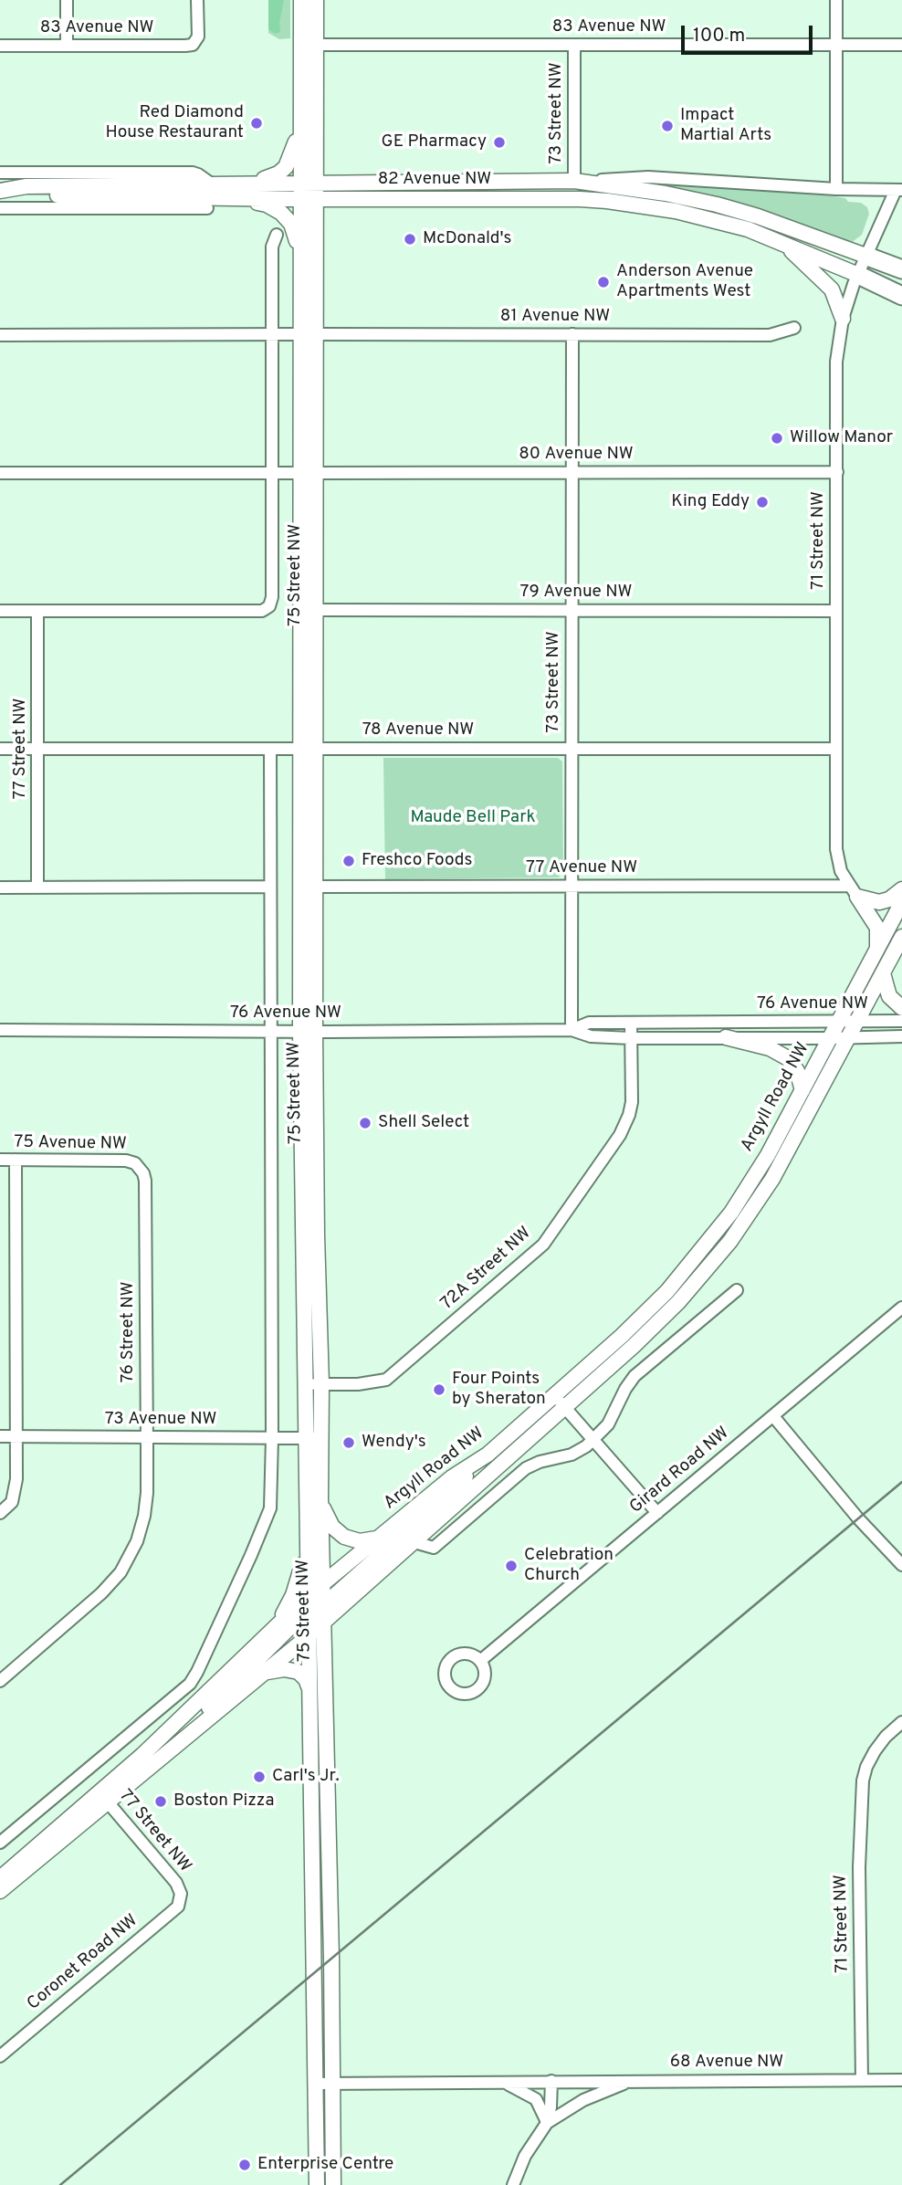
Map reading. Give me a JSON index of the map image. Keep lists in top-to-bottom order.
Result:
{
  "streets": {
    "main road": ["82 Avenue NW", "75 Street NW", "Argyll Road NW"],
    "street": [
      "83 Avenue NW",
      "73 Street NW",
      "81 Avenue NW",
      "80 Avenue NW",
      "71 Street NW",
      "79 Avenue NW",
      "78 Avenue NW",
      "77 Street NW",
      "77 Avenue NW",
      "76 Avenue NW",
      "75 Avenue NW",
      "72A Street NW",
      "76 Street NW",
      "73 Avenue NW",
      "Girard Road NW",
      "Coronet Road NW",
      "68 Avenue NW"
    ]
  },
  "crossings": [
    ["83 Avenue NW", "73 Street NW"],
    ["83 Avenue NW", "75 Street NW"],
    ["73 Street NW", "82 Avenue NW"],
    ["73 Street NW", "81 Avenue NW"],
    ["73 Street NW", "80 Avenue NW"],
    ["73 Street NW", "79 Avenue NW"],
    ["73 Street NW", "78 Avenue NW"],
    ["73 Street NW", "77 Avenue NW"],
    ["73 Street NW", "76 Avenue NW"],
    ["82 Avenue NW", "71 Street NW"],
    ["82 Avenue NW", "75 Street NW"],
    ["81 Avenue NW", "75 Street NW"],
    ["80 Avenue NW", "71 Street NW"],
    ["80 Avenue NW", "75 Street NW"],
    ["71 Street NW", "79 Avenue NW"],
    ["71 Street NW", "78 Avenue NW"],
    ["71 Street NW", "77 Avenue NW"],
    ["71 Street NW", "68 Avenue NW"],
    ["75 Street NW", "79 Avenue NW"],
    ["75 Street NW", "78 Avenue NW"],
    ["75 Street NW", "77 Street NW"],
    ["75 Street NW", "77 Avenue NW"],
    ["75 Street NW", "76 Avenue NW"],
    ["75 Street NW", "Argyll Road NW"],
    ["75 Street NW", "72A Street NW"],
    ["75 Street NW", "73 Avenue NW"],
    ["75 Street NW", "68 Avenue NW"],
    ["78 Avenue NW", "77 Street NW"],
    ["77 Street NW", "Argyll Road NW"],
    ["77 Street NW", "Coronet Road NW"],
    ["76 Avenue NW", "Argyll Road NW"],
    ["76 Avenue NW", "72A Street NW"],
    ["75 Avenue NW", "76 Street NW"],
    ["76 Street NW", "73 Avenue NW"]
  ],
  "parks": ["Maude Bell Park"],
  "places": [
    "Red Diamond House Restaurant",
    "Impact Martial Arts",
    "GE Pharmacy",
    "McDonald's",
    "Anderson Avenue Apartments West",
    "Willow Manor",
    "King Eddy",
    "Freshco Foods",
    "Shell Select",
    "Four Points by Sheraton",
    "Wendy's",
    "Celebration Church",
    "Carl's Jr.",
    "Boston Pizza",
    "Enterprise Centre"
  ],
  "scale_bar": "100 m"
}
